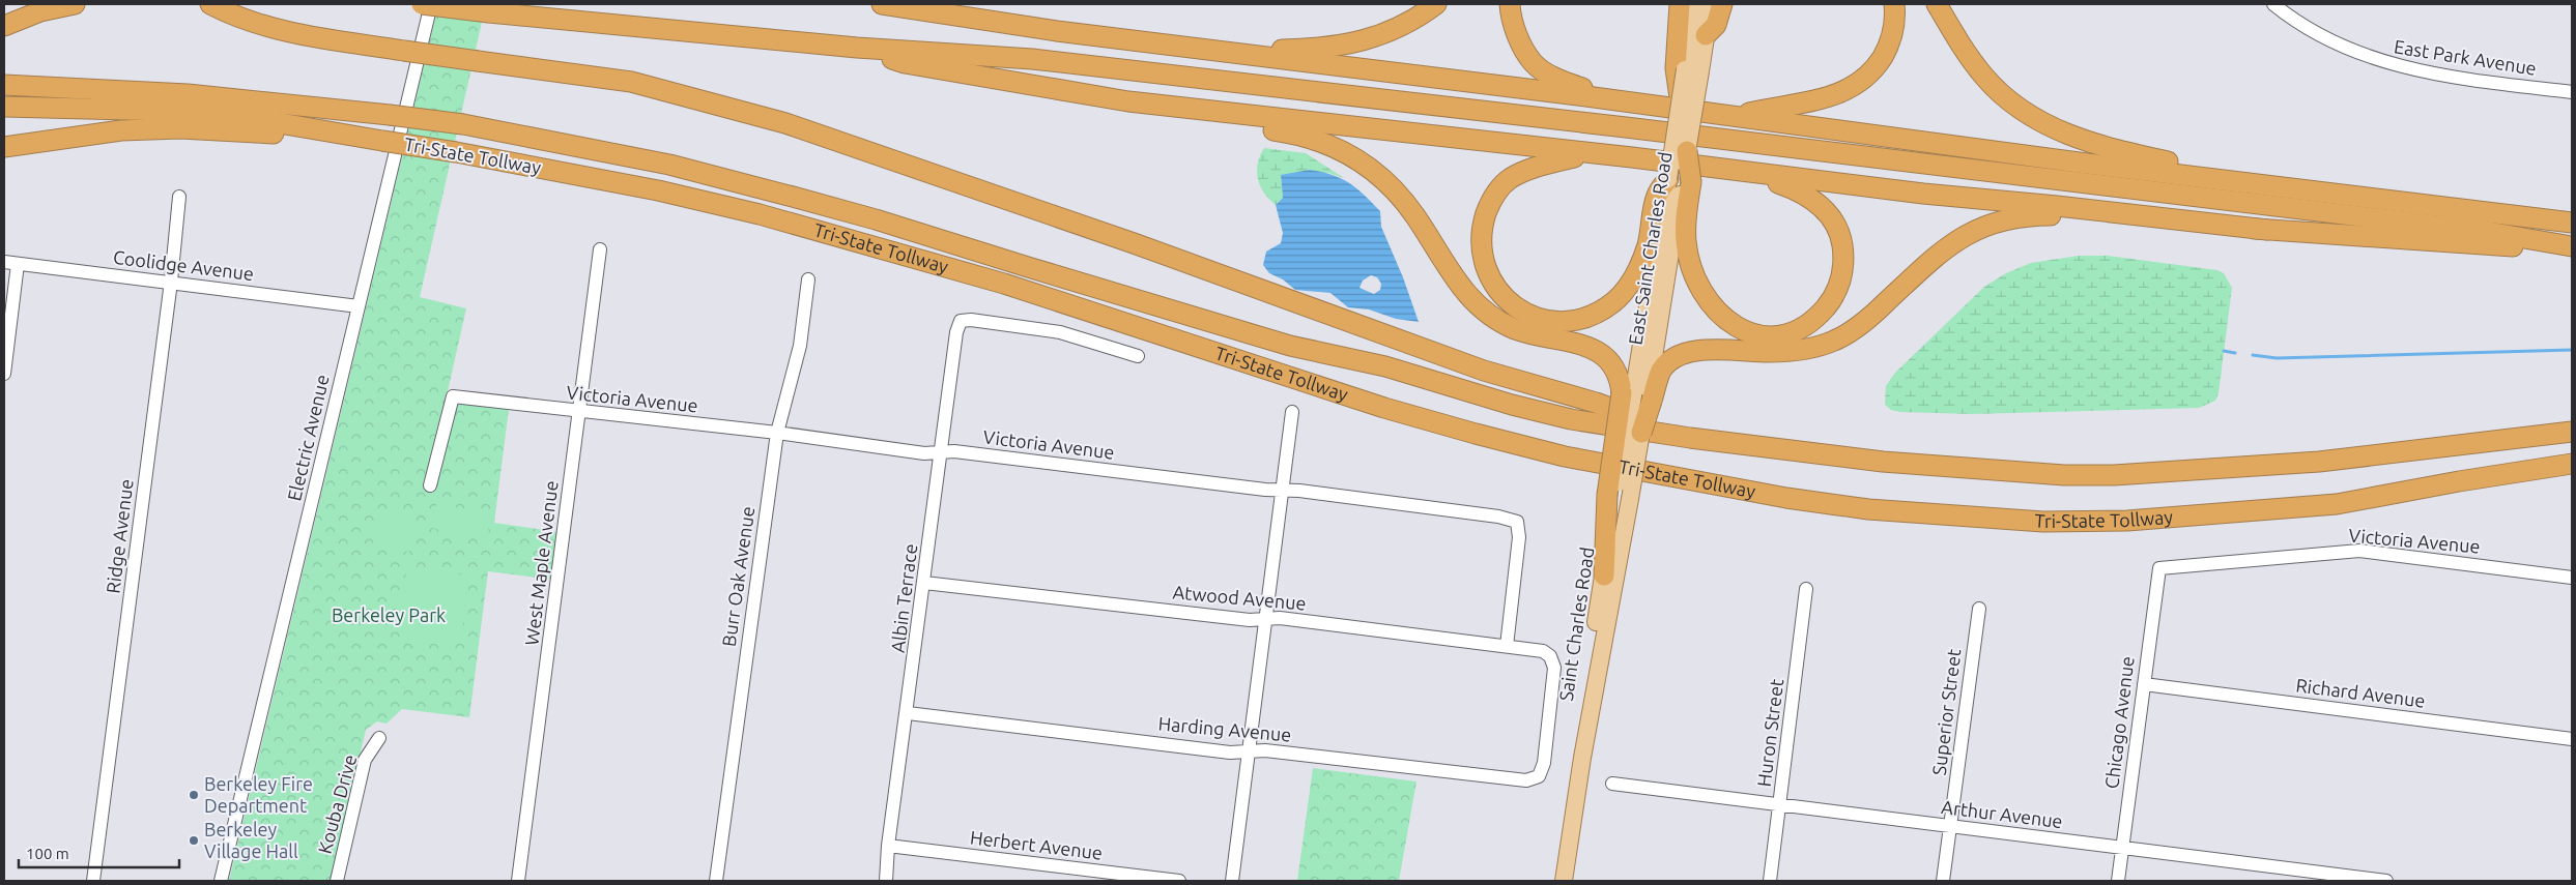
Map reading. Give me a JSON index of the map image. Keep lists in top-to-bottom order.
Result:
{
  "streets": {
    "highway": ["Tri-State Tollway"],
    "main road": ["East Saint Charles Road", "Saint Charles Road"],
    "street": [
      "East Park Avenue",
      "Coolidge Avenue",
      "Victoria Avenue",
      "Electric Avenue",
      "Ridge Avenue",
      "West Maple Avenue",
      "Burr Oak Avenue",
      "Albin Terrace",
      "Atwood Avenue",
      "Richard Avenue",
      "Superior Street",
      "Chicago Avenue",
      "Harding Avenue",
      "Huron Street",
      "Kouba Drive",
      "Arthur Avenue",
      "Herbert Avenue"
    ]
  },
  "crossings": [
    ["Coolidge Avenue", "Electric Avenue"],
    ["Coolidge Avenue", "Ridge Avenue"],
    ["Victoria Avenue", "West Maple Avenue"],
    ["Victoria Avenue", "Burr Oak Avenue"],
    ["Victoria Avenue", "Albin Terrace"],
    ["Victoria Avenue", "Atwood Avenue"],
    ["Victoria Avenue", "Chicago Avenue"],
    ["Albin Terrace", "Atwood Avenue"],
    ["Albin Terrace", "Harding Avenue"],
    ["Albin Terrace", "Herbert Avenue"],
    ["Atwood Avenue", "Harding Avenue"],
    ["Richard Avenue", "Chicago Avenue"],
    ["Superior Street", "Arthur Avenue"],
    ["Chicago Avenue", "Arthur Avenue"],
    ["Huron Street", "Arthur Avenue"]
  ],
  "parks": ["Berkeley Park"],
  "places": ["Berkeley Fire Department", "Berkeley Village Hall"],
  "scale_bar": "100 m"
}
